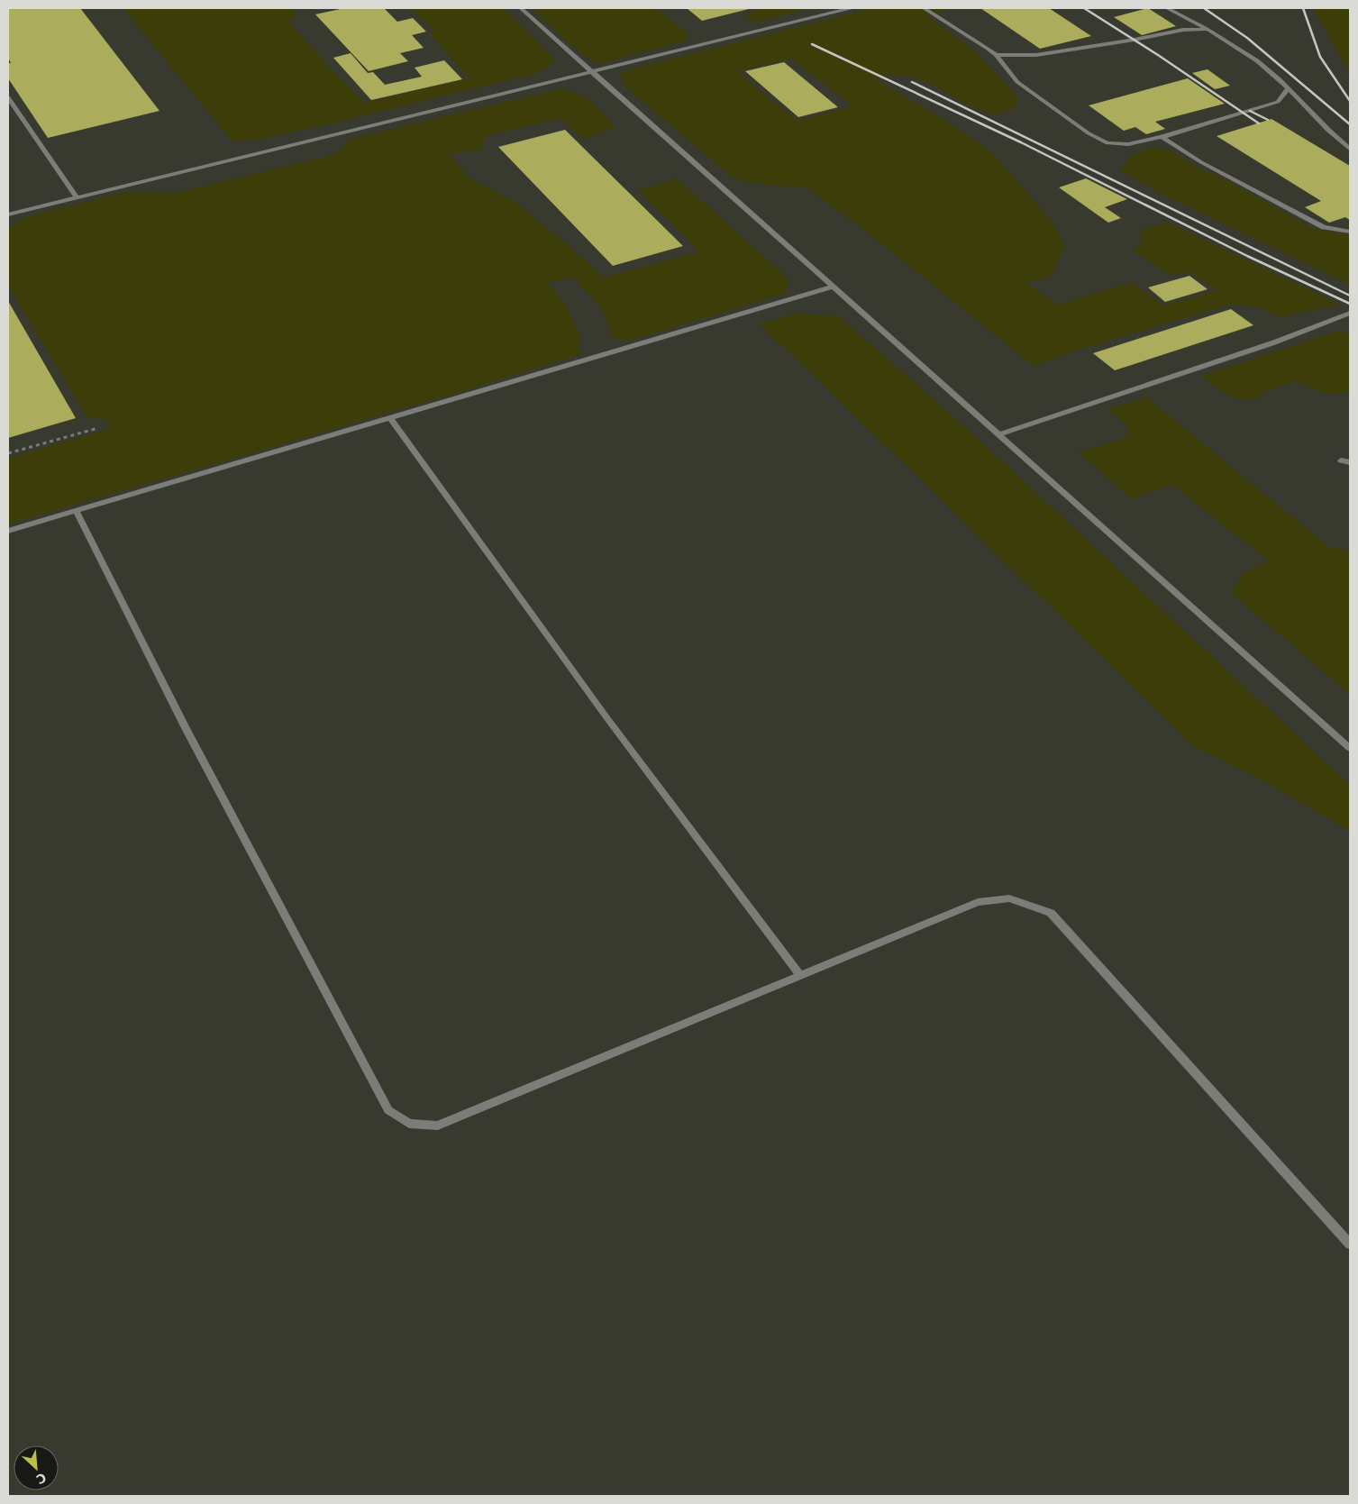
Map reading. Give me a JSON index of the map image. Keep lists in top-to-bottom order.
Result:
{
  "north": "bottom right"
}
